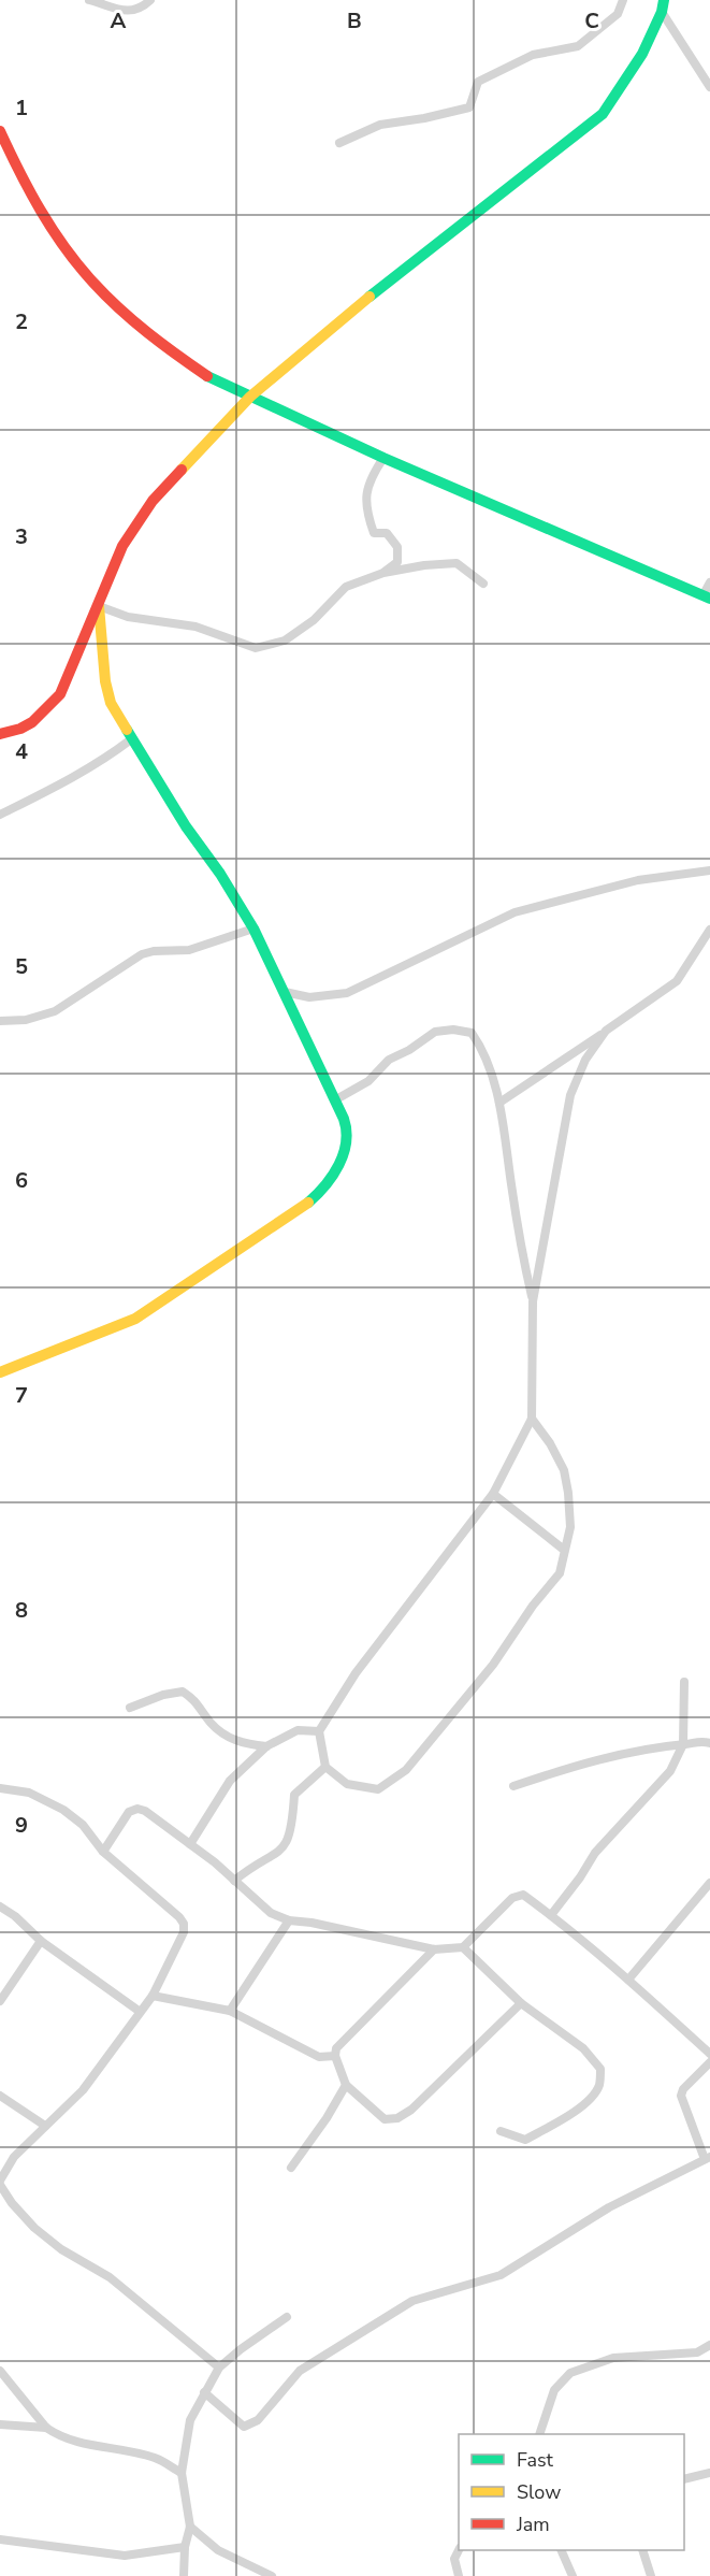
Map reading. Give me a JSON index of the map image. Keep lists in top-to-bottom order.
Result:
{
  "legend": ["Fast", "Slow", "Jam"],
  "grid": {
    "columns": ["A", "B", "C"],
    "rows": [
      "1",
      "2",
      "3",
      "4",
      "5",
      "6",
      "7",
      "8",
      "9"
    ]
  }
}
